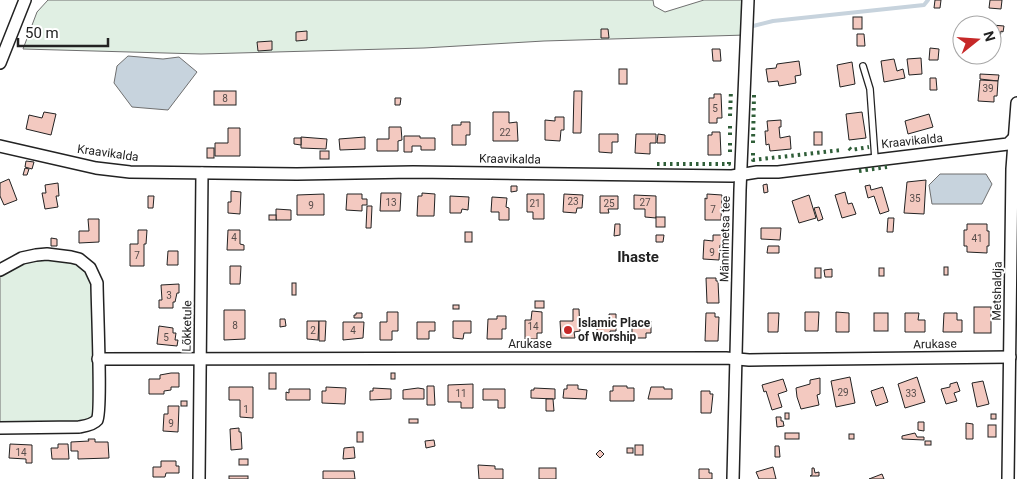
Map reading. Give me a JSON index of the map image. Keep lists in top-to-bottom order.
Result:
{
  "streets": {
    "street": [
      "Kraavikalda",
      "Männimetsa tee",
      "Metshaldja",
      "Lõkketule",
      "Arukase"
    ]
  },
  "crossings": [
    ["Kraavikalda", "Männimetsa tee"],
    ["Kraavikalda", "Metshaldja"],
    ["Kraavikalda", "Lõkketule"],
    ["Männimetsa tee", "Arukase"],
    ["Metshaldja", "Arukase"],
    ["Lõkketule", "Arukase"]
  ],
  "districts": ["Ihaste"],
  "places": ["Islamic Place of Worship"],
  "house_numbers": [
    "39",
    "8",
    "5",
    "22",
    "35",
    "23",
    "13",
    "27",
    "21",
    "25",
    "9",
    "7",
    "4",
    "41",
    "9",
    "7",
    "3",
    "8",
    "14",
    "2",
    "4",
    "5",
    "29",
    "11",
    "33",
    "1",
    "9",
    "14"
  ],
  "scale_bar": "50 m",
  "north": "right"
}
